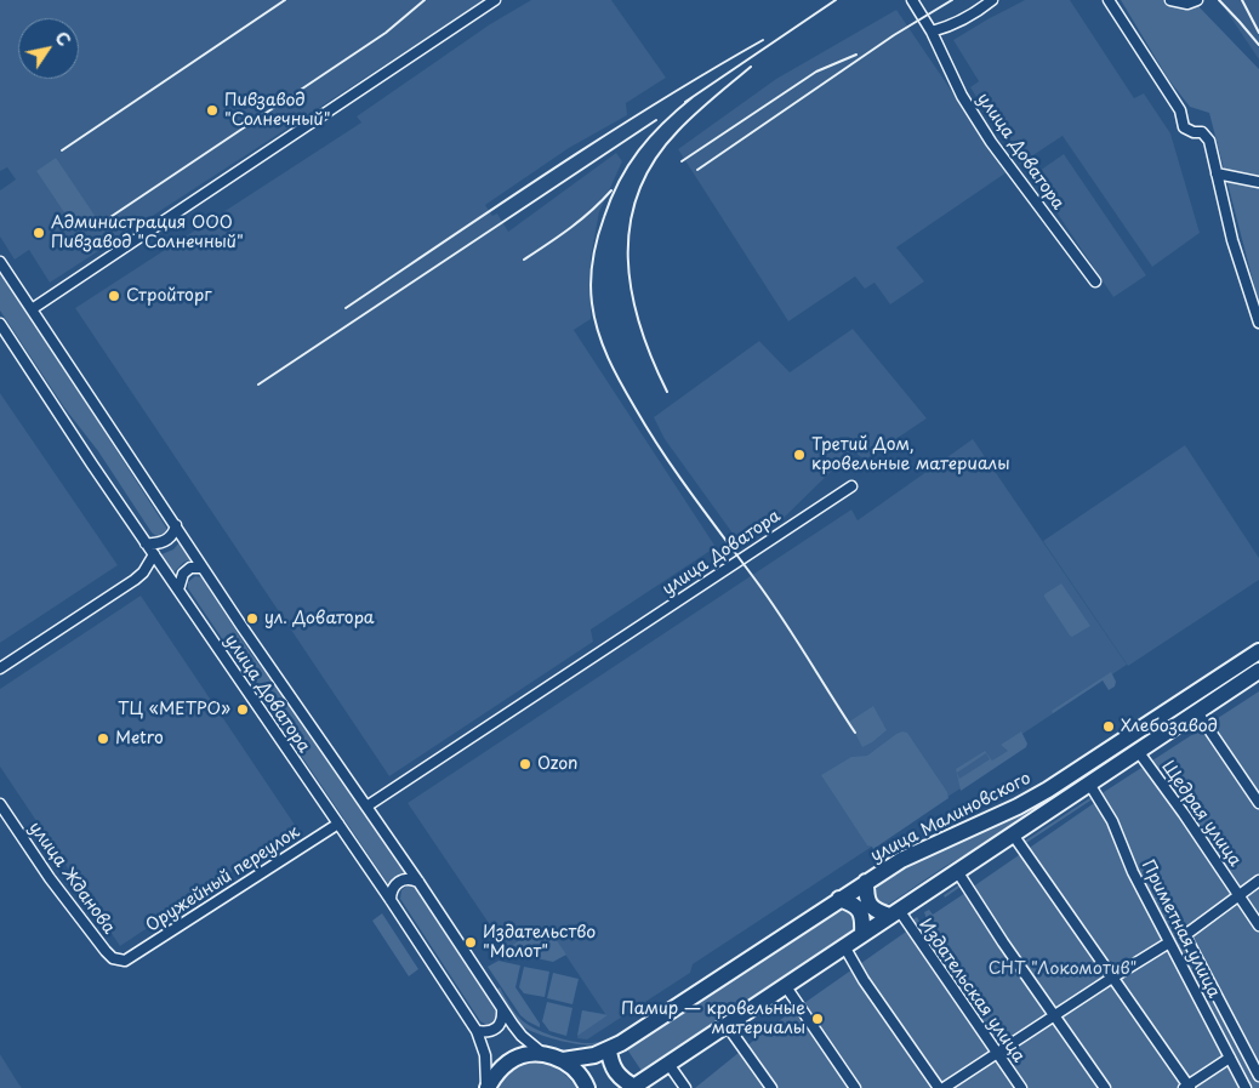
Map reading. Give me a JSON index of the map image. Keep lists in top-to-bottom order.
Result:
{
  "streets": {
    "highway": ["улица Малиновского"],
    "street": [
      "улица Доватора",
      "Щедрая улица",
      "улица Жданова",
      "Оружейный переулок",
      "Приметная улица",
      "Издательская улица"
    ]
  },
  "crossings": [
    ["улица Доватора", "Оружейный переулок"],
    ["улица Жданова", "Оружейный переулок"]
  ],
  "parks": ["СНТ \"Локомотив\""],
  "places": [
    "Пивзавод \"Солнечный\"",
    "Администрация ООО Пивзавод \"Солнечный\"",
    "Стройторг",
    "Третий Дом, кровельные материалы",
    "ул. Доватора",
    "ТЦ «МЕТРО»",
    "Хлебозавод",
    "Metro",
    "Ozon",
    "Издательство \"Молот\"",
    "Памир — кровельные материалы"
  ],
  "north": "top right"
}
